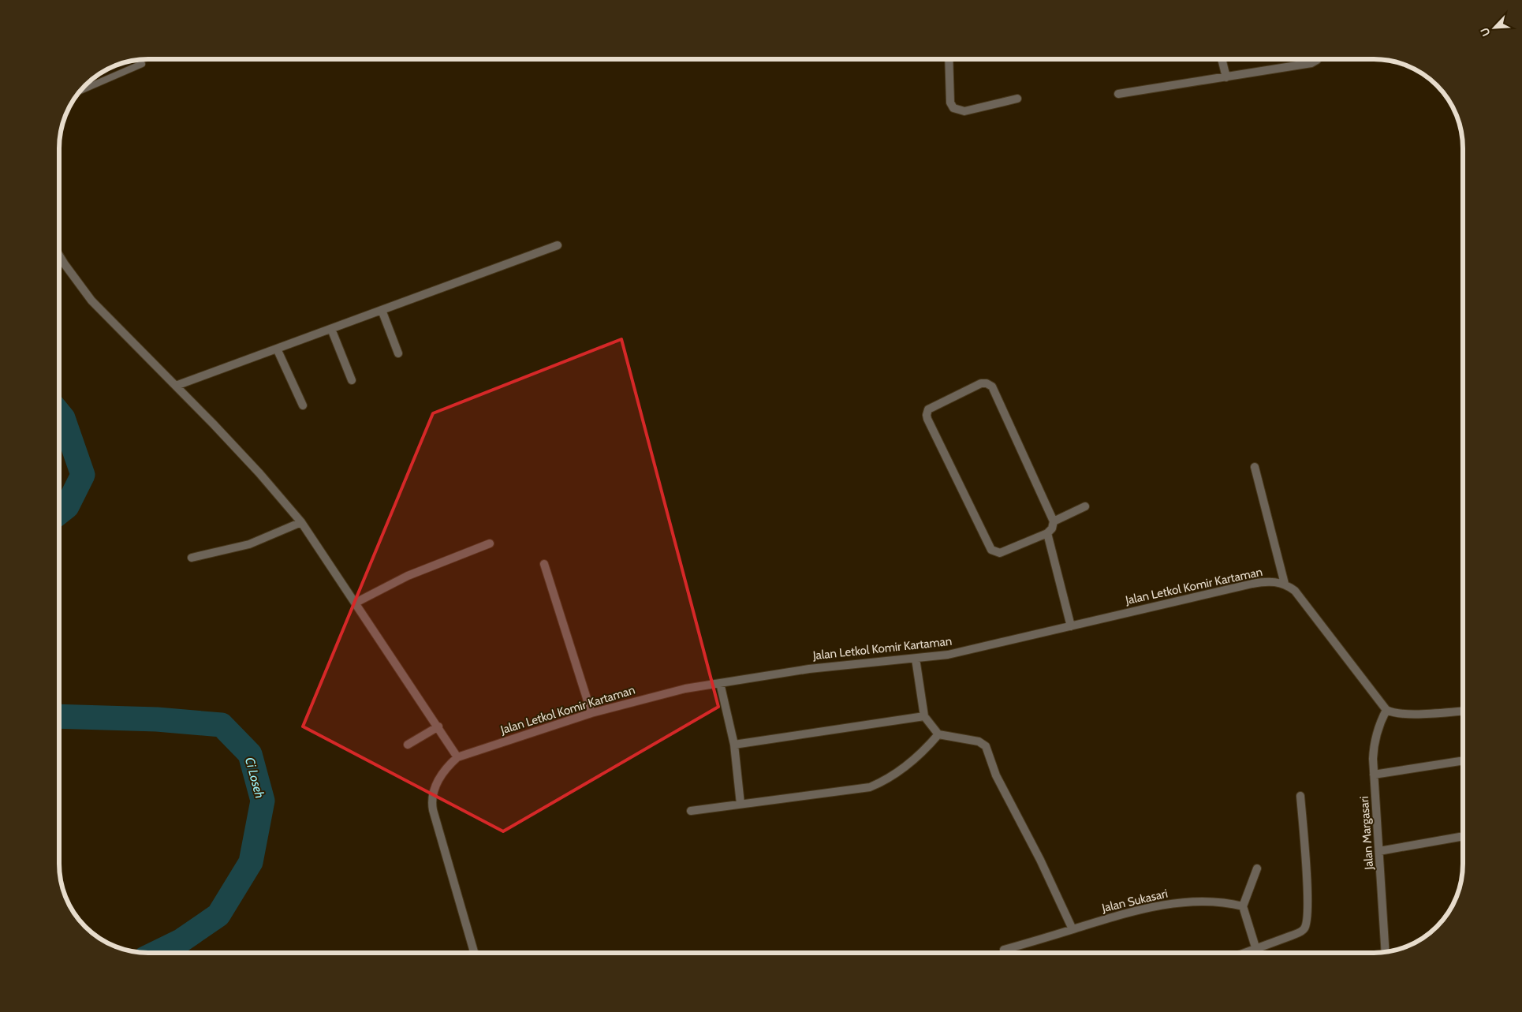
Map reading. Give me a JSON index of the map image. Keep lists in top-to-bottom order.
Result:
{
  "streets": {
    "street": ["Jalan Letkol Komir Kartaman", "Jalan Margasari", "Jalan Sukasari"]
  },
  "water": ["Ci Loseh"],
  "north": "bottom left"
}
